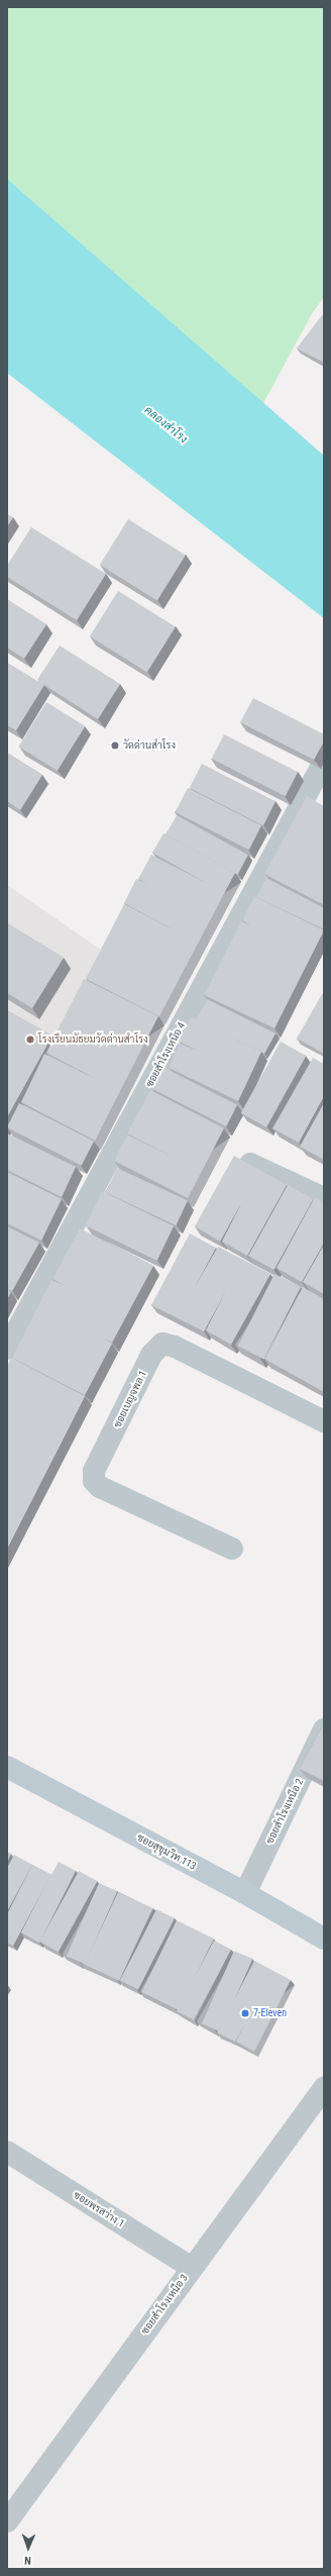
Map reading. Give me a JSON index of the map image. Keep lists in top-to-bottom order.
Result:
{
  "streets": {
    "main road": ["ซอยสุขุมวิท 113"],
    "street": [
      "ซอยสำโรงเหนือ 4",
      "ซอยเบญจพล 1",
      "ซอยสำโรงเหนือ 2",
      "ซอยพรสว่าง 1",
      "ซอยสำโรงเหนือ 3"
    ]
  },
  "crossings": [
    ["ซอยสำโรงเหนือ 2", "ซอยสุขุมวิท 113"],
    ["ซอยพรสว่าง 1", "ซอยสำโรงเหนือ 3"]
  ],
  "water": ["คลองสำโรง"],
  "places": ["วัดด่านสำโรง", "โรงเรียนมัธยมวัดด่านสำโรง", "7-Eleven"],
  "north": "bottom"
}
